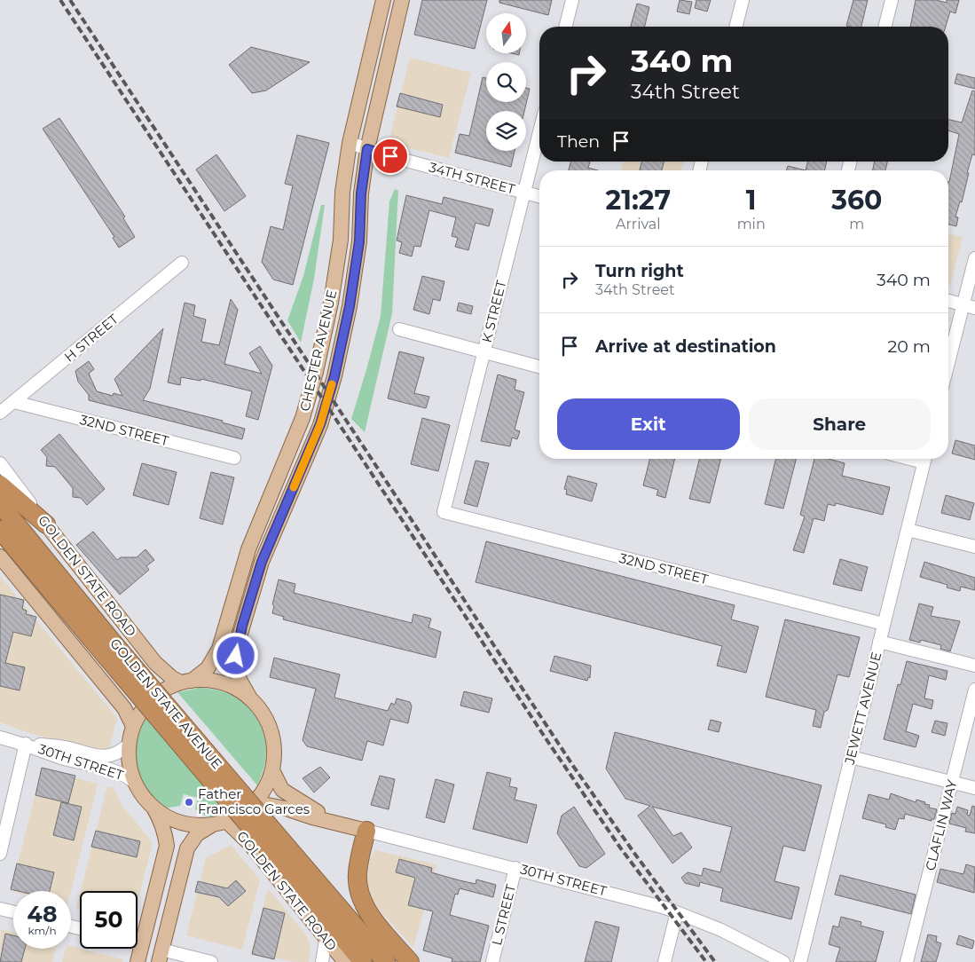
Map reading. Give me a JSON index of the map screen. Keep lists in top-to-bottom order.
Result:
{
  "streets": {
    "highway": ["GOLDEN STATE AVENUE"],
    "main road": ["CHESTER AVENUE", "GOLDEN STATE ROAD", "30TH STREET"],
    "street": [
      "34TH STREET",
      "K STREET",
      "H STREET",
      "32ND STREET",
      "JEWETT AVENUE",
      "CLAFLIN WAY",
      "L STREET"
    ]
  },
  "crossings": [
    ["34TH STREET", "K STREET"],
    ["34TH STREET", "CHESTER AVENUE"],
    ["K STREET", "32ND STREET"],
    ["H STREET", "32ND STREET"],
    ["CHESTER AVENUE", "GOLDEN STATE ROAD"],
    ["CHESTER AVENUE", "30TH STREET"],
    ["32ND STREET", "JEWETT AVENUE"],
    ["GOLDEN STATE ROAD", "30TH STREET"],
    ["30TH STREET", "L STREET"]
  ],
  "places": ["Father Francisco Garces"],
  "north": "top",
  "page": {
    "turn": ["340 m", "34th Street"],
    "then": "Then",
    "eta": [
      "21:27",
      "Arrival",
      "1",
      "min",
      "360",
      "m"
    ],
    "list": [
      {
        "name": "Turn right",
        "note": "34th Street",
        "value": "340 m"
      },
      {
        "name": "Arrive at destination",
        "value": "20 m"
      }
    ],
    "buttons": ["Exit", "Share"],
    "speed": "48 km/h",
    "limit": "50"
  }
}
